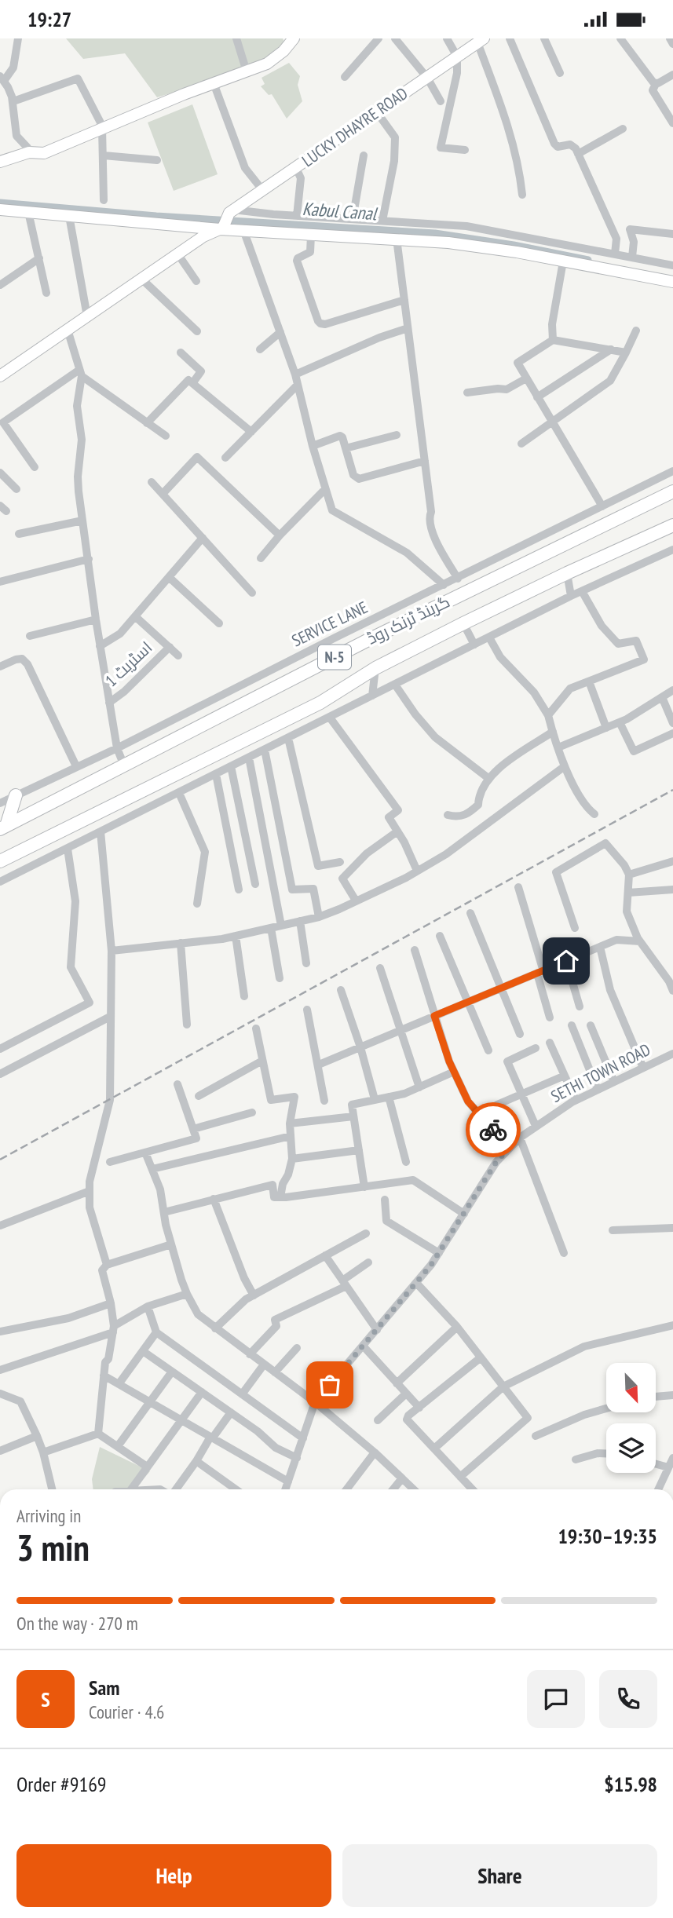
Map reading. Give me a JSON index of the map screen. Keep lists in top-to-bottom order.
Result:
{
  "streets": {
    "highway": ["گرینڈ ٹرنک روڈ", "N-5"],
    "main road": ["LUCKY DHAYRE ROAD"],
    "street": ["SERVICE LANE", "اسٹریٹ 1", "SETHI TOWN ROAD"]
  },
  "water": ["Kabul Canal"],
  "north": "bottom right",
  "page": {
    "status": "19:27",
    "heading": ["3 min", "Arriving in", "19:30–19:35"],
    "panel": [
      "Sam",
      "Courier · 4.6",
      "Order #9169",
      "$15.98"
    ],
    "bar": "On the way · 270 m",
    "round": "S",
    "buttons": ["Help", "Share"]
  }
}
